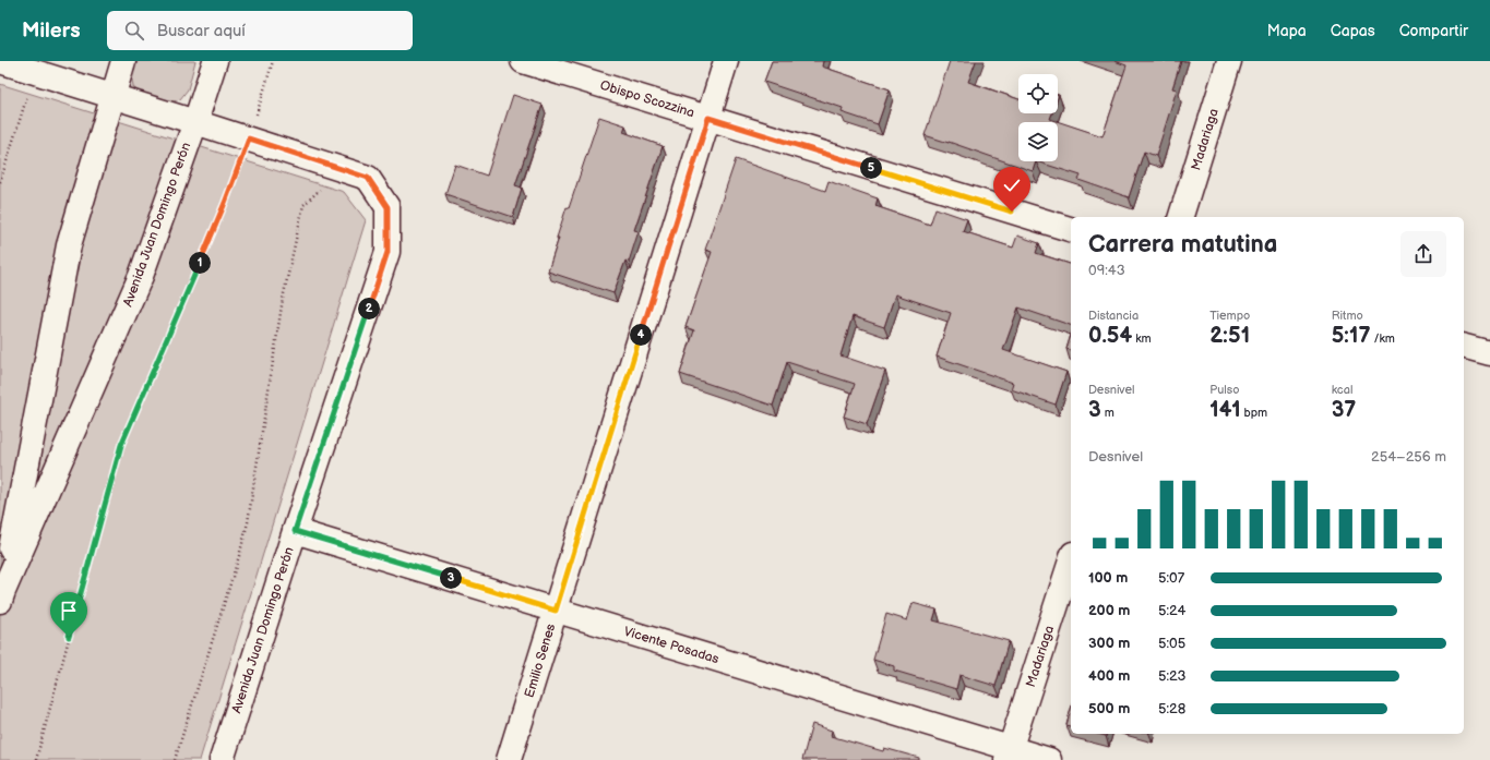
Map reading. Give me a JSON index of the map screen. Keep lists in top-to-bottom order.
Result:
{
  "streets": {
    "street": [
      "Obispo Scozzina",
      "Madariaga",
      "Avenida Juan Domingo Perón",
      "Vicente Posadas",
      "Emilio Senes"
    ]
  },
  "crossings": [
    ["Obispo Scozzina", "Emilio Senes"],
    ["Madariaga", "Vicente Posadas"],
    ["Avenida Juan Domingo Perón", "Vicente Posadas"],
    ["Vicente Posadas", "Emilio Senes"]
  ],
  "page": {
    "header": "Milers",
    "search": "Buscar aquí",
    "nav": ["Mapa", "Capas", "Compartir"],
    "pins": [
      "5",
      "1",
      "2",
      "4",
      "3"
    ],
    "heading": ["Carrera matutina", "09:43"],
    "stats": [
      ["Distancia", "0.54 km"],
      ["Tiempo", "2:51"],
      ["Ritmo", "5:17 /km"],
      ["Desnivel", "3 m"],
      ["Pulso", "141 bpm"],
      ["kcal", "37"]
    ],
    "chart": ["Desnivel", "254–256 m"],
    "list": [
      {
        "name": "100 m",
        "note": "5:07"
      },
      {
        "name": "200 m",
        "note": "5:24"
      },
      {
        "name": "300 m",
        "note": "5:05"
      },
      {
        "name": "400 m",
        "note": "5:23"
      },
      {
        "name": "500 m",
        "note": "5:28"
      }
    ]
  }
}
